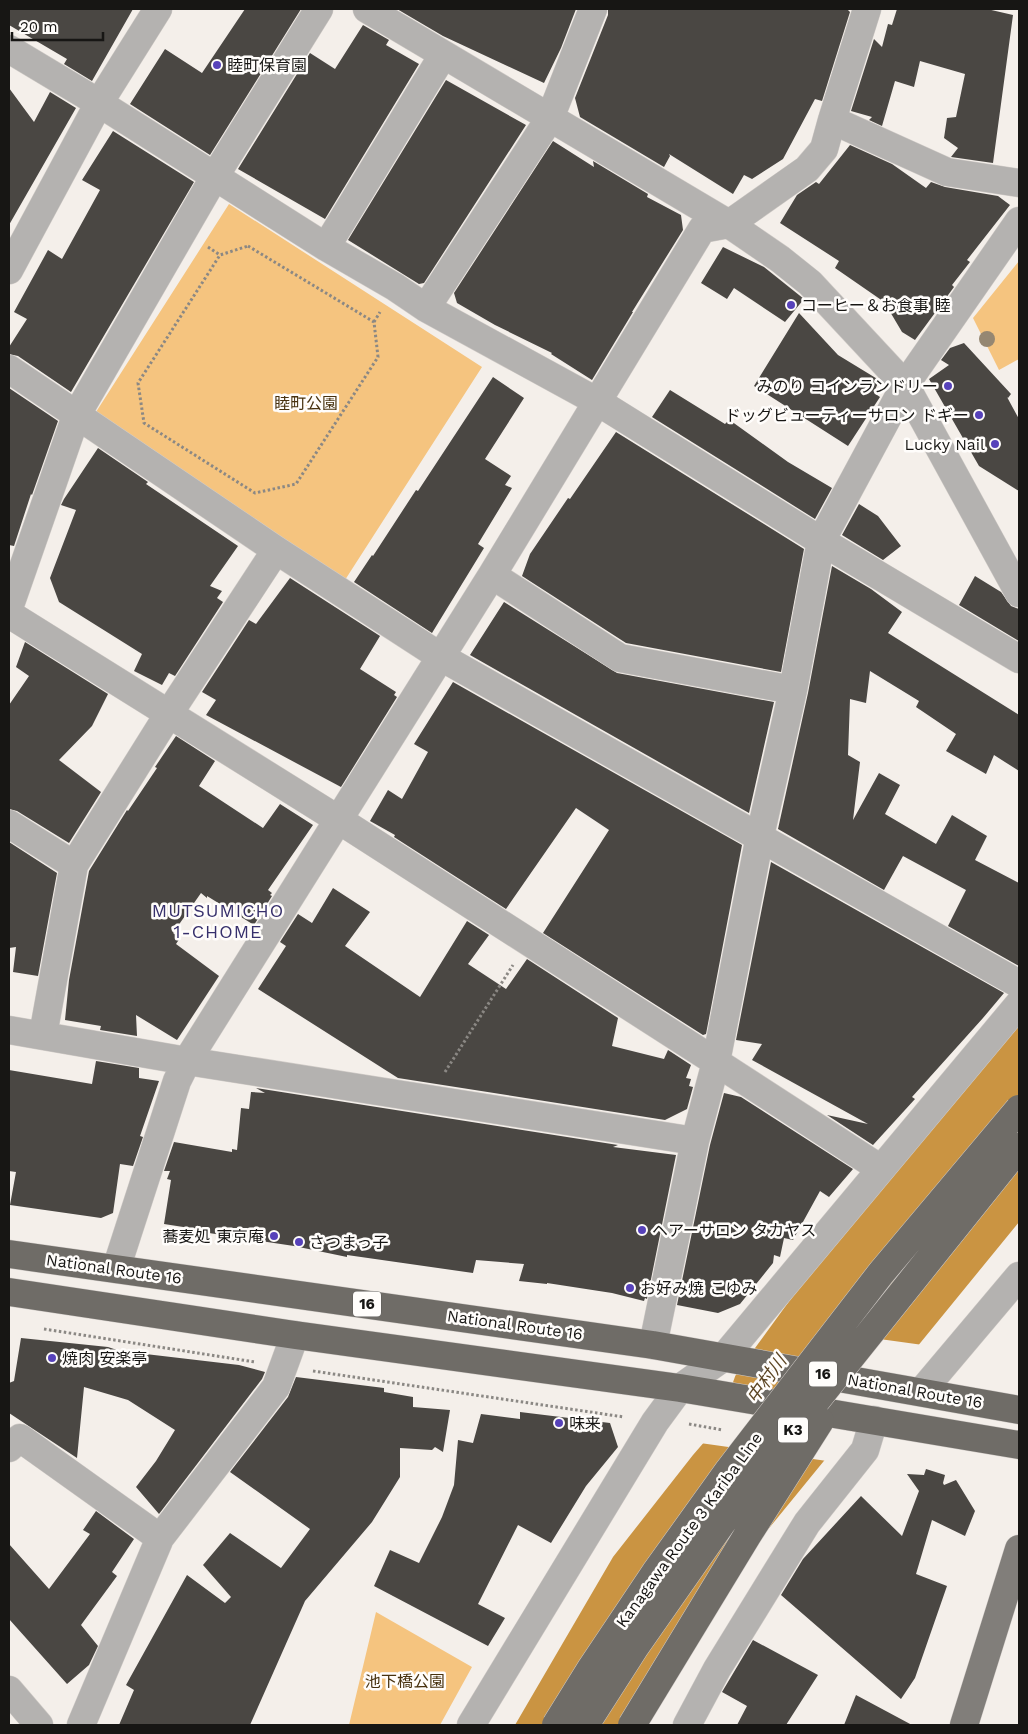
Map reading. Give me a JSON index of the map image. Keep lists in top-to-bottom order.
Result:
{
  "streets": {
    "highway": [
      "National Route 16",
      "16",
      "K3",
      "Kanagawa Route 3 Kariba Line"
    ]
  },
  "districts": ["MUTSUMICHO 1-CHOME"],
  "water": ["中村川"],
  "parks": ["睦町公園", "池下橋公園"],
  "places": [
    "睦町保育園",
    "コーヒー＆お食事 睦",
    "みのり コインランドリー",
    "ドッグビューティーサロン ドギー",
    "Lucky Nail",
    "ヘアーサロン タカヤス",
    "蕎麦処 東京庵",
    "さつまっ子",
    "お好み焼 こゆみ",
    "焼肉 安楽亭",
    "味来"
  ],
  "scale_bar": "20 m"
}
